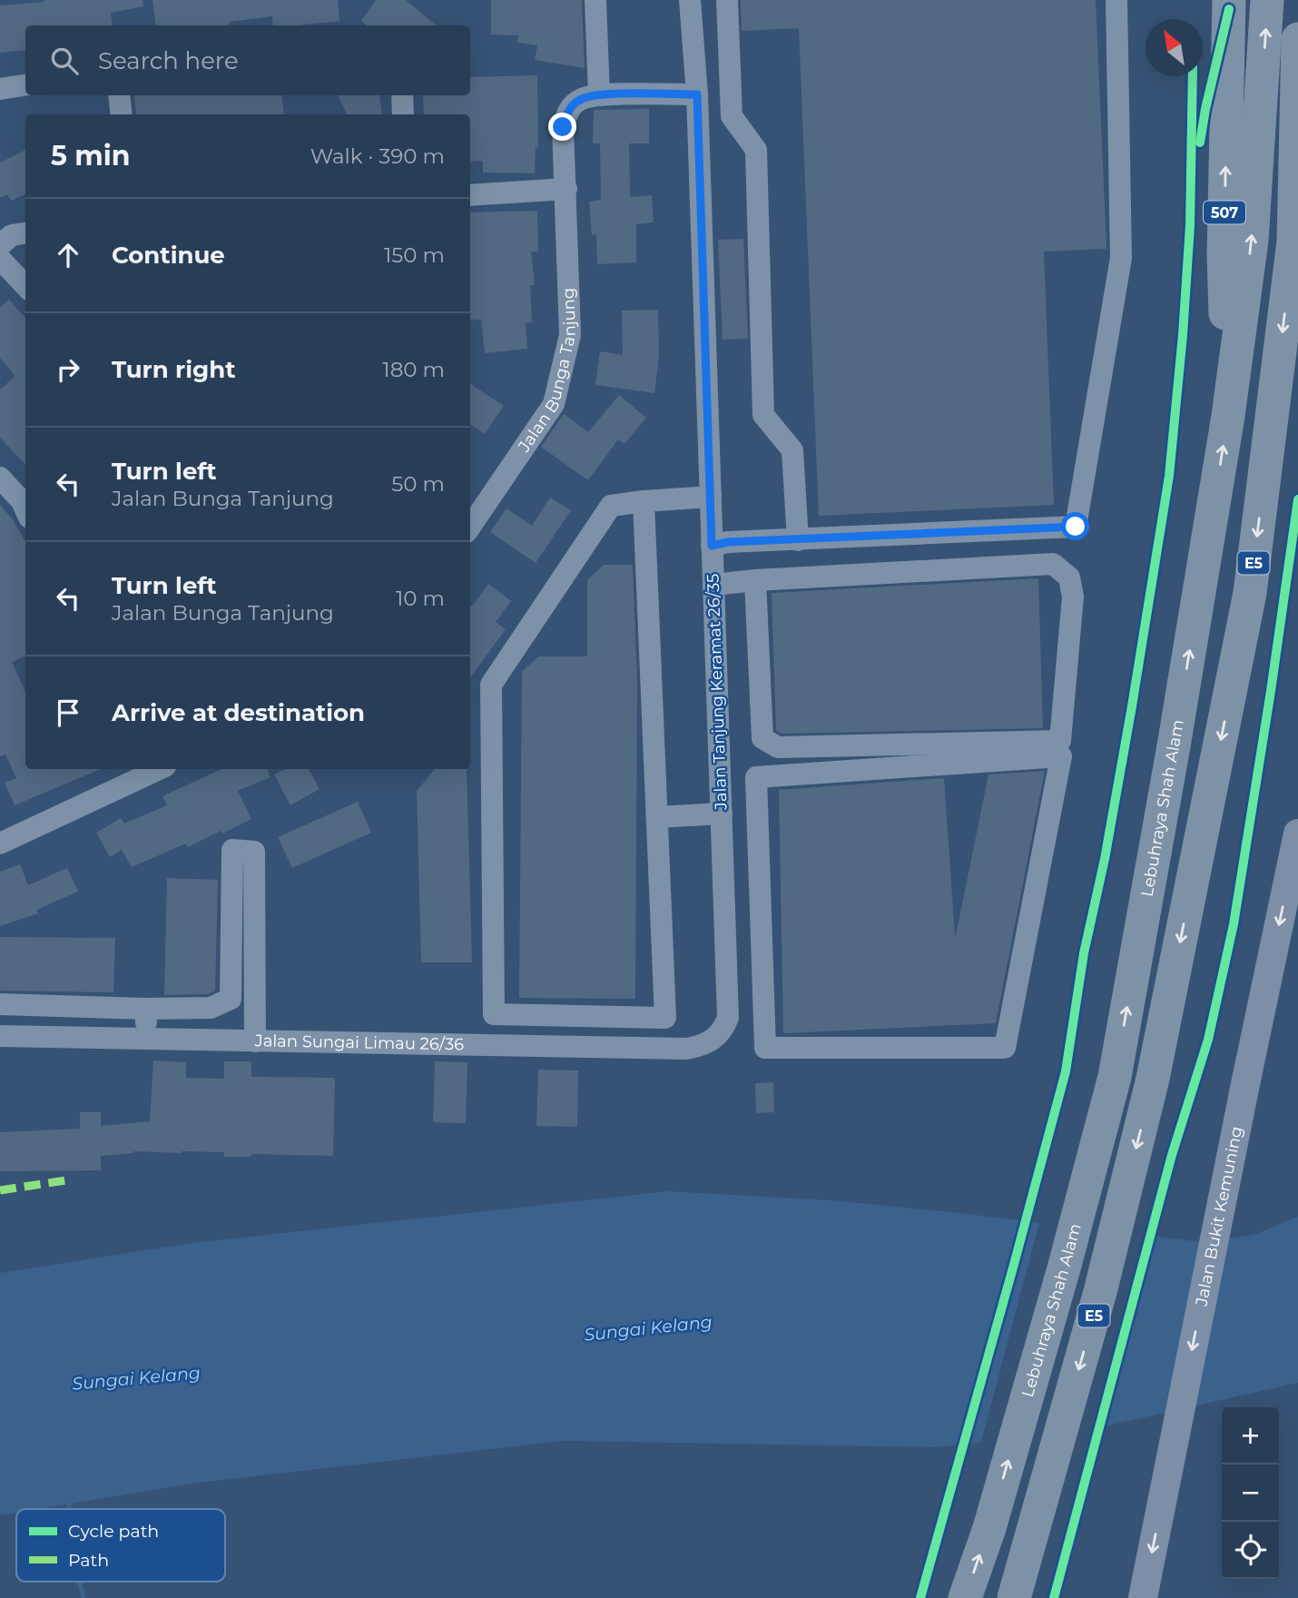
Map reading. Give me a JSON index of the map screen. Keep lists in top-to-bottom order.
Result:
{
  "streets": {
    "highway": ["507", "E5", "Lebuhraya Shah Alam"],
    "main road": ["Jalan Bukit Kemuning"],
    "street": ["Jalan Bunga Tanjung", "Jalan Tanjung Keramat 26/35", "Jalan Sungai Limau 26/36"]
  },
  "crossings": [
    ["507", "Lebuhraya Shah Alam"],
    ["Jalan Bunga Tanjung", "Jalan Tanjung Keramat 26/35"],
    ["Jalan Tanjung Keramat 26/35", "Jalan Sungai Limau 26/36"]
  ],
  "one_way": ["Jalan Bukit Kemuning"],
  "water": ["Sungai Kelang"],
  "legend": ["Cycle path", "Path"],
  "north": "top left",
  "page": {
    "search": "Search here",
    "heading": ["5 min", "Walk · 390 m"],
    "list": [
      ["Continue", "150 m"],
      ["Turn right", "180 m"],
      ["Turn left", "Jalan Bunga Tanjung", "50 m"],
      ["Turn left", "Jalan Bunga Tanjung", "10 m"],
      "Arrive at destination"
    ],
    "map_buttons": ["+", "−"]
  }
}
